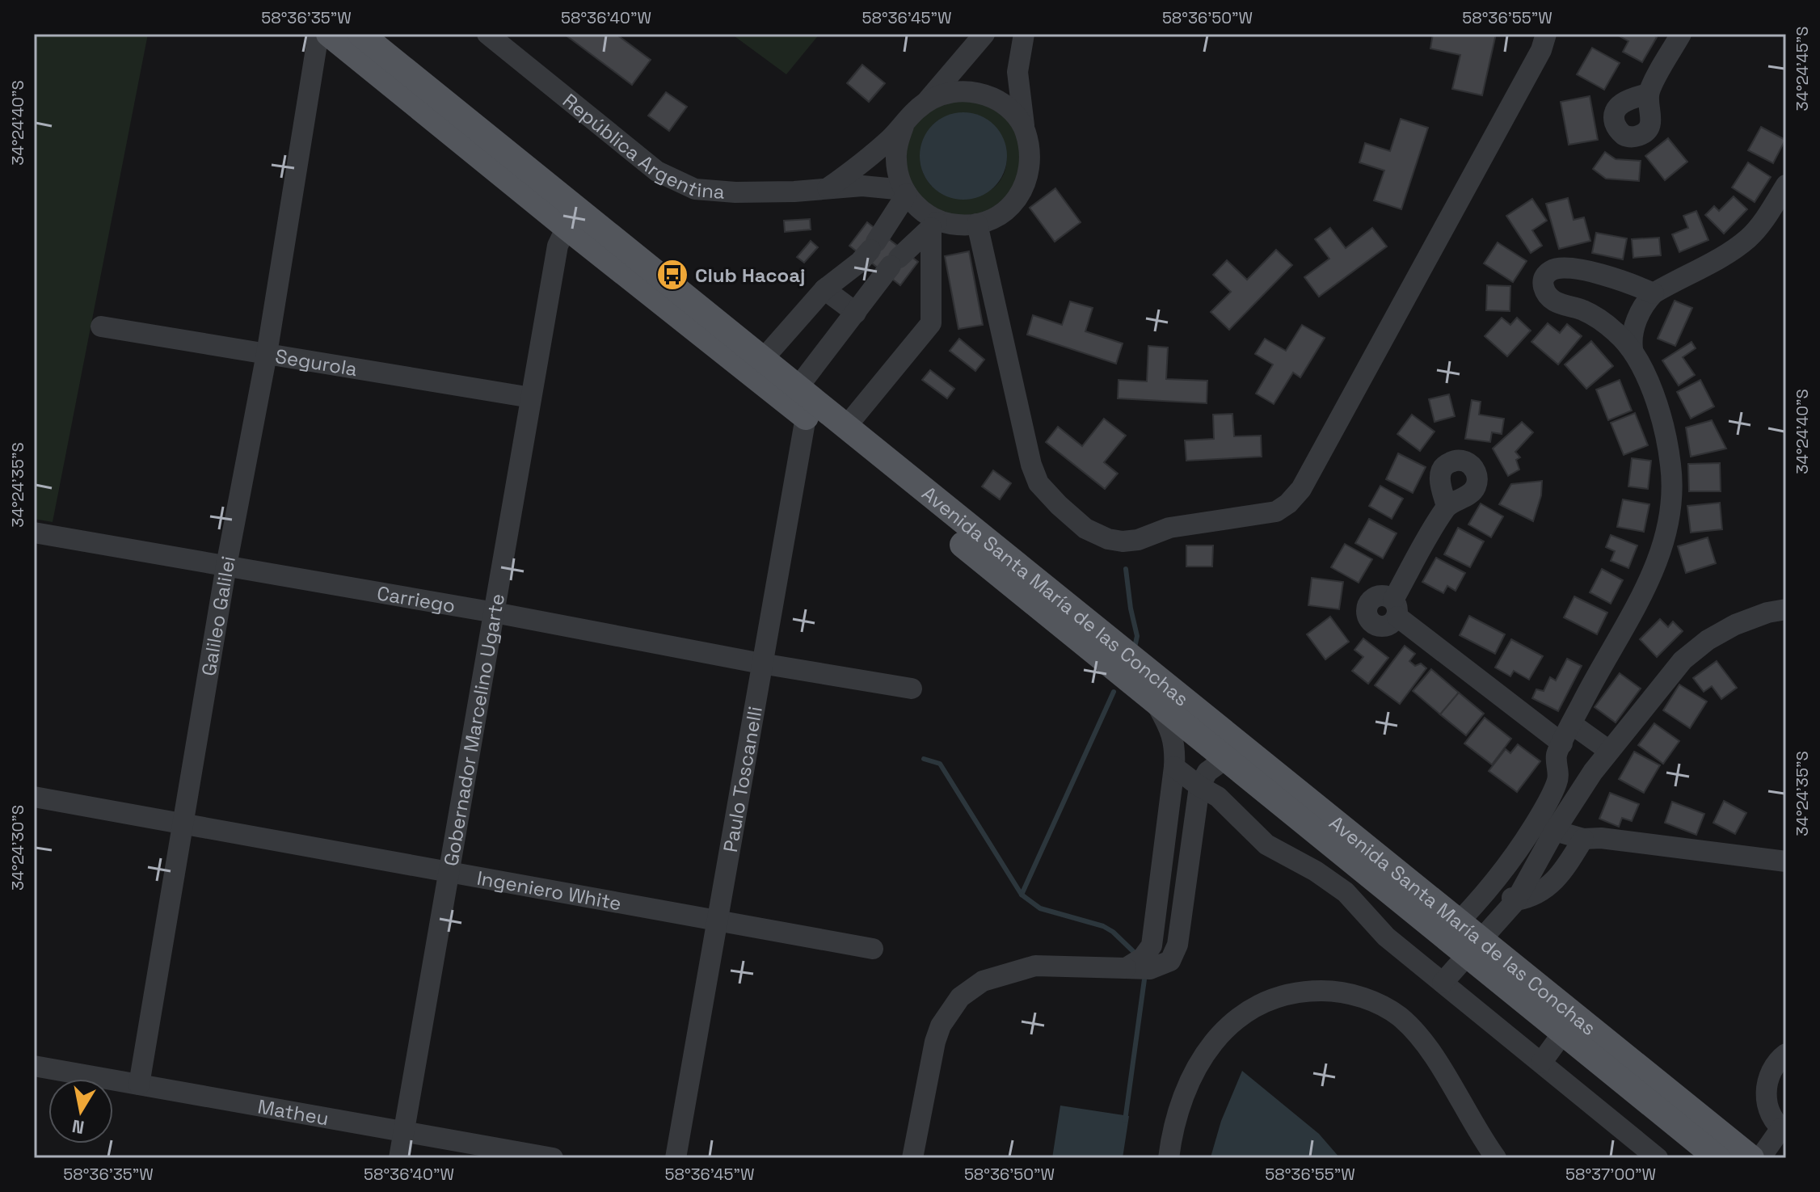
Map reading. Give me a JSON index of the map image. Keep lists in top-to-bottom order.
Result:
{
  "streets": {
    "main road": ["Avenida Santa María de las Conchas"],
    "street": [
      "República Argentina",
      "Segurola",
      "Carriego",
      "Galileo Galilei",
      "Gobernador Marcelino Ugarte",
      "Paulo Toscanelli",
      "Ingeniero White",
      "Matheu"
    ]
  },
  "crossings": [
    ["Segurola", "Galileo Galilei"],
    ["Segurola", "Gobernador Marcelino Ugarte"],
    ["Avenida Santa María de las Conchas", "Gobernador Marcelino Ugarte"],
    ["Avenida Santa María de las Conchas", "Paulo Toscanelli"],
    ["Carriego", "Galileo Galilei"],
    ["Carriego", "Gobernador Marcelino Ugarte"],
    ["Carriego", "Paulo Toscanelli"],
    ["Galileo Galilei", "Ingeniero White"],
    ["Galileo Galilei", "Matheu"],
    ["Gobernador Marcelino Ugarte", "Ingeniero White"],
    ["Gobernador Marcelino Ugarte", "Matheu"],
    ["Paulo Toscanelli", "Ingeniero White"]
  ],
  "places": {
    "bus stop": ["Club Hacoaj"]
  },
  "north": "bottom",
  "coordinates": [
    "58°36'35\"W",
    "58°36'40\"W",
    "58°36'45\"W",
    "58°36'50\"W",
    "58°36'55\"W",
    "34°24'45\"S",
    "34°24'40\"S",
    "34°24'35\"S",
    "34°24'30\"S",
    "58°37'00\"W"
  ]
}
